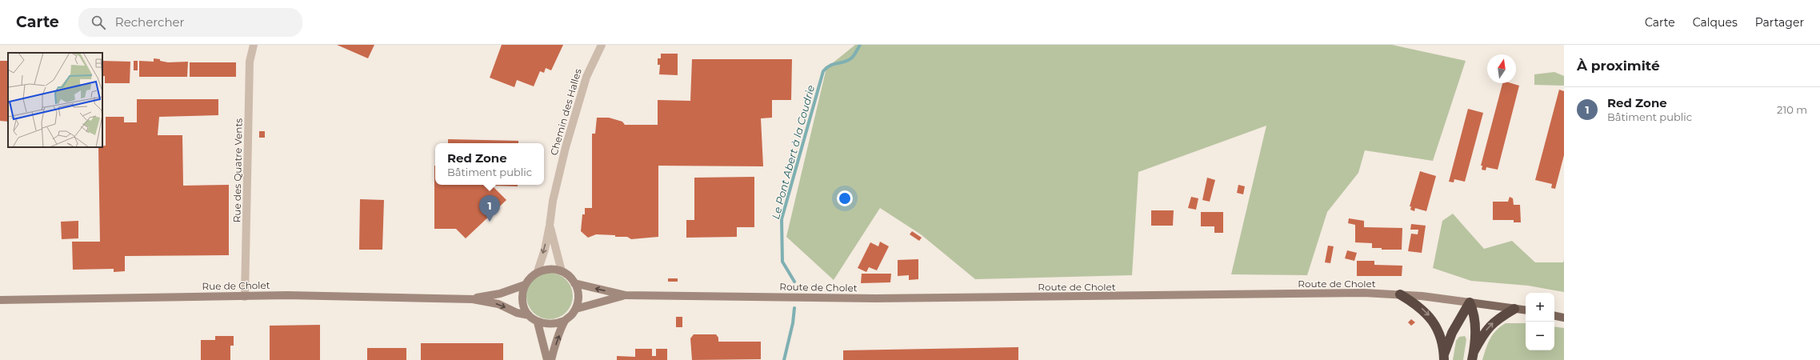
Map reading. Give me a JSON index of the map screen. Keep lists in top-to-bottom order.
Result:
{
  "streets": {
    "main road": ["Route de Cholet", "Rue de Cholet"],
    "street": ["Chemin des Halles", "Rue des Quatre Vents"]
  },
  "crossings": [
    ["Chemin des Halles", "Route de Cholet"],
    ["Chemin des Halles", "Rue de Cholet"],
    ["Rue des Quatre Vents", "Rue de Cholet"],
    ["Route de Cholet", "Rue de Cholet"]
  ],
  "water": ["Le Pont Abert à la Coudrie"],
  "north": "top",
  "page": {
    "header": "Carte",
    "search": "Rechercher",
    "nav": ["Carte", "Calques", "Partager"],
    "heading": "À proximité",
    "list": [
      {
        "mark": "1",
        "name": "Red Zone",
        "note": "Bâtiment public",
        "value": "210 m"
      }
    ],
    "popup": ["Red Zone", "Bâtiment public"],
    "pins": "1",
    "map_buttons": ["+", "−"]
  }
}
